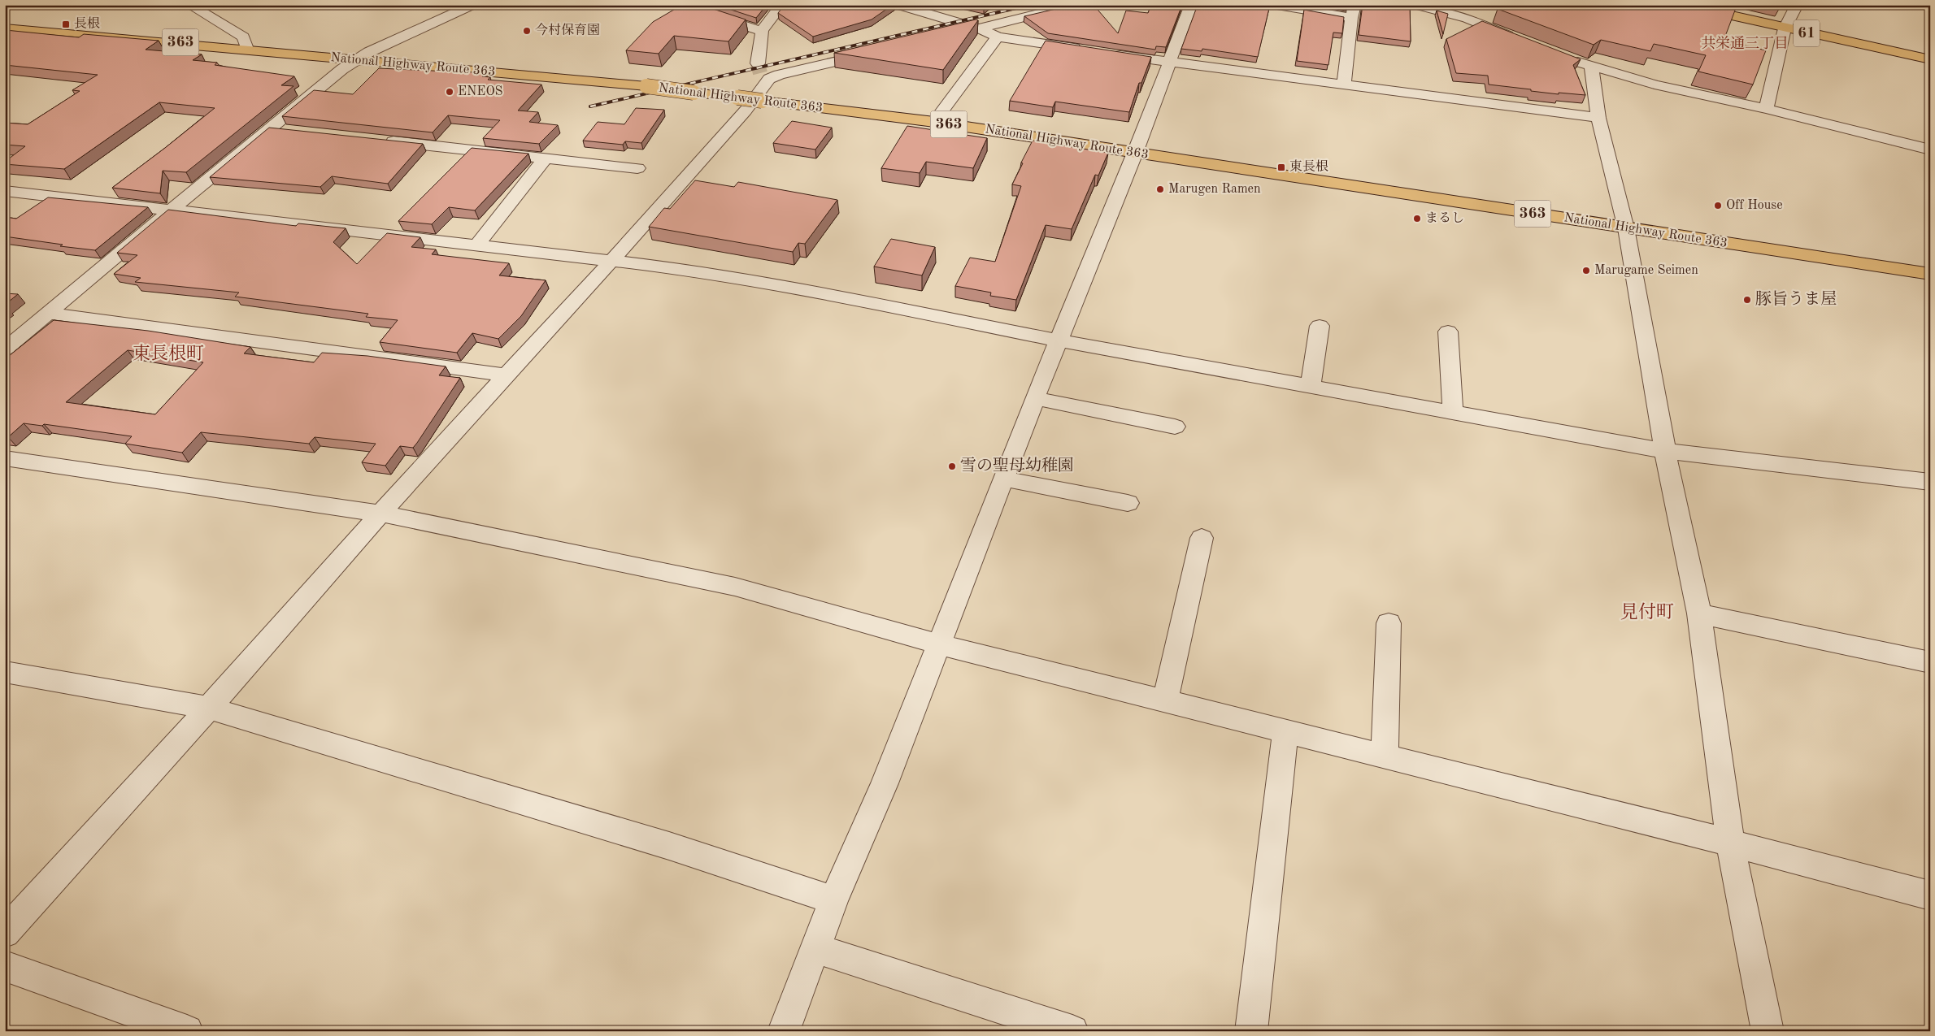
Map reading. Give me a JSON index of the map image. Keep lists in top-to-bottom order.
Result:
{
  "streets": {
    "main road": ["61", "363", "National Highway Route 363"]
  },
  "districts": ["共栄通三丁目", "東長根町", "見付町"],
  "places": {
    "transit": ["長根", "東長根"],
    "other": [
      "今村保育園",
      "ENEOS",
      "Marugen Ramen",
      "Off House",
      "まるし",
      "Marugame Seimen",
      "豚旨うま屋",
      "雪の聖母幼稚園"
    ]
  }
}
